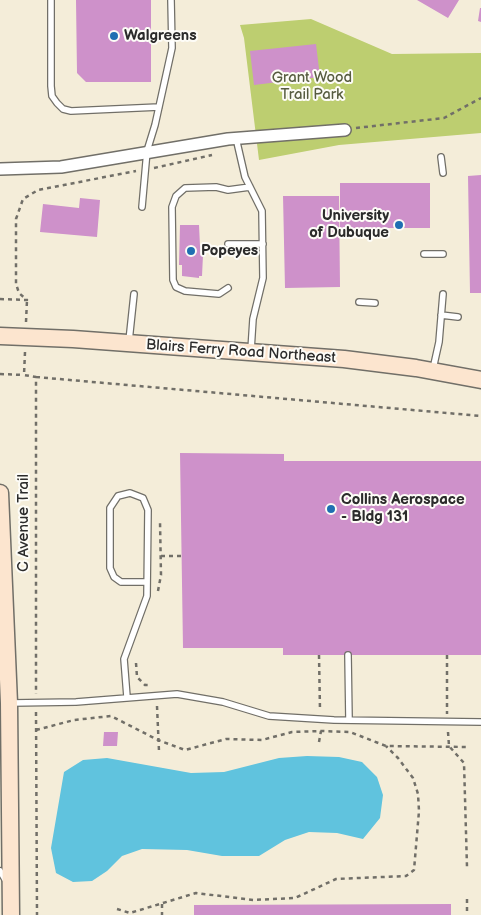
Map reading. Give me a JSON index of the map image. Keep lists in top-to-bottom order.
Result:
{
  "streets": {
    "main road": ["Blairs Ferry Road Northeast"],
    "path": ["C Avenue Trail"]
  },
  "parks": ["Grant Wood Trail Park"],
  "places": [
    "Walgreens",
    "University of Dubuque",
    "Popeyes",
    "Collins Aerospace - Bldg 131"
  ]
}
